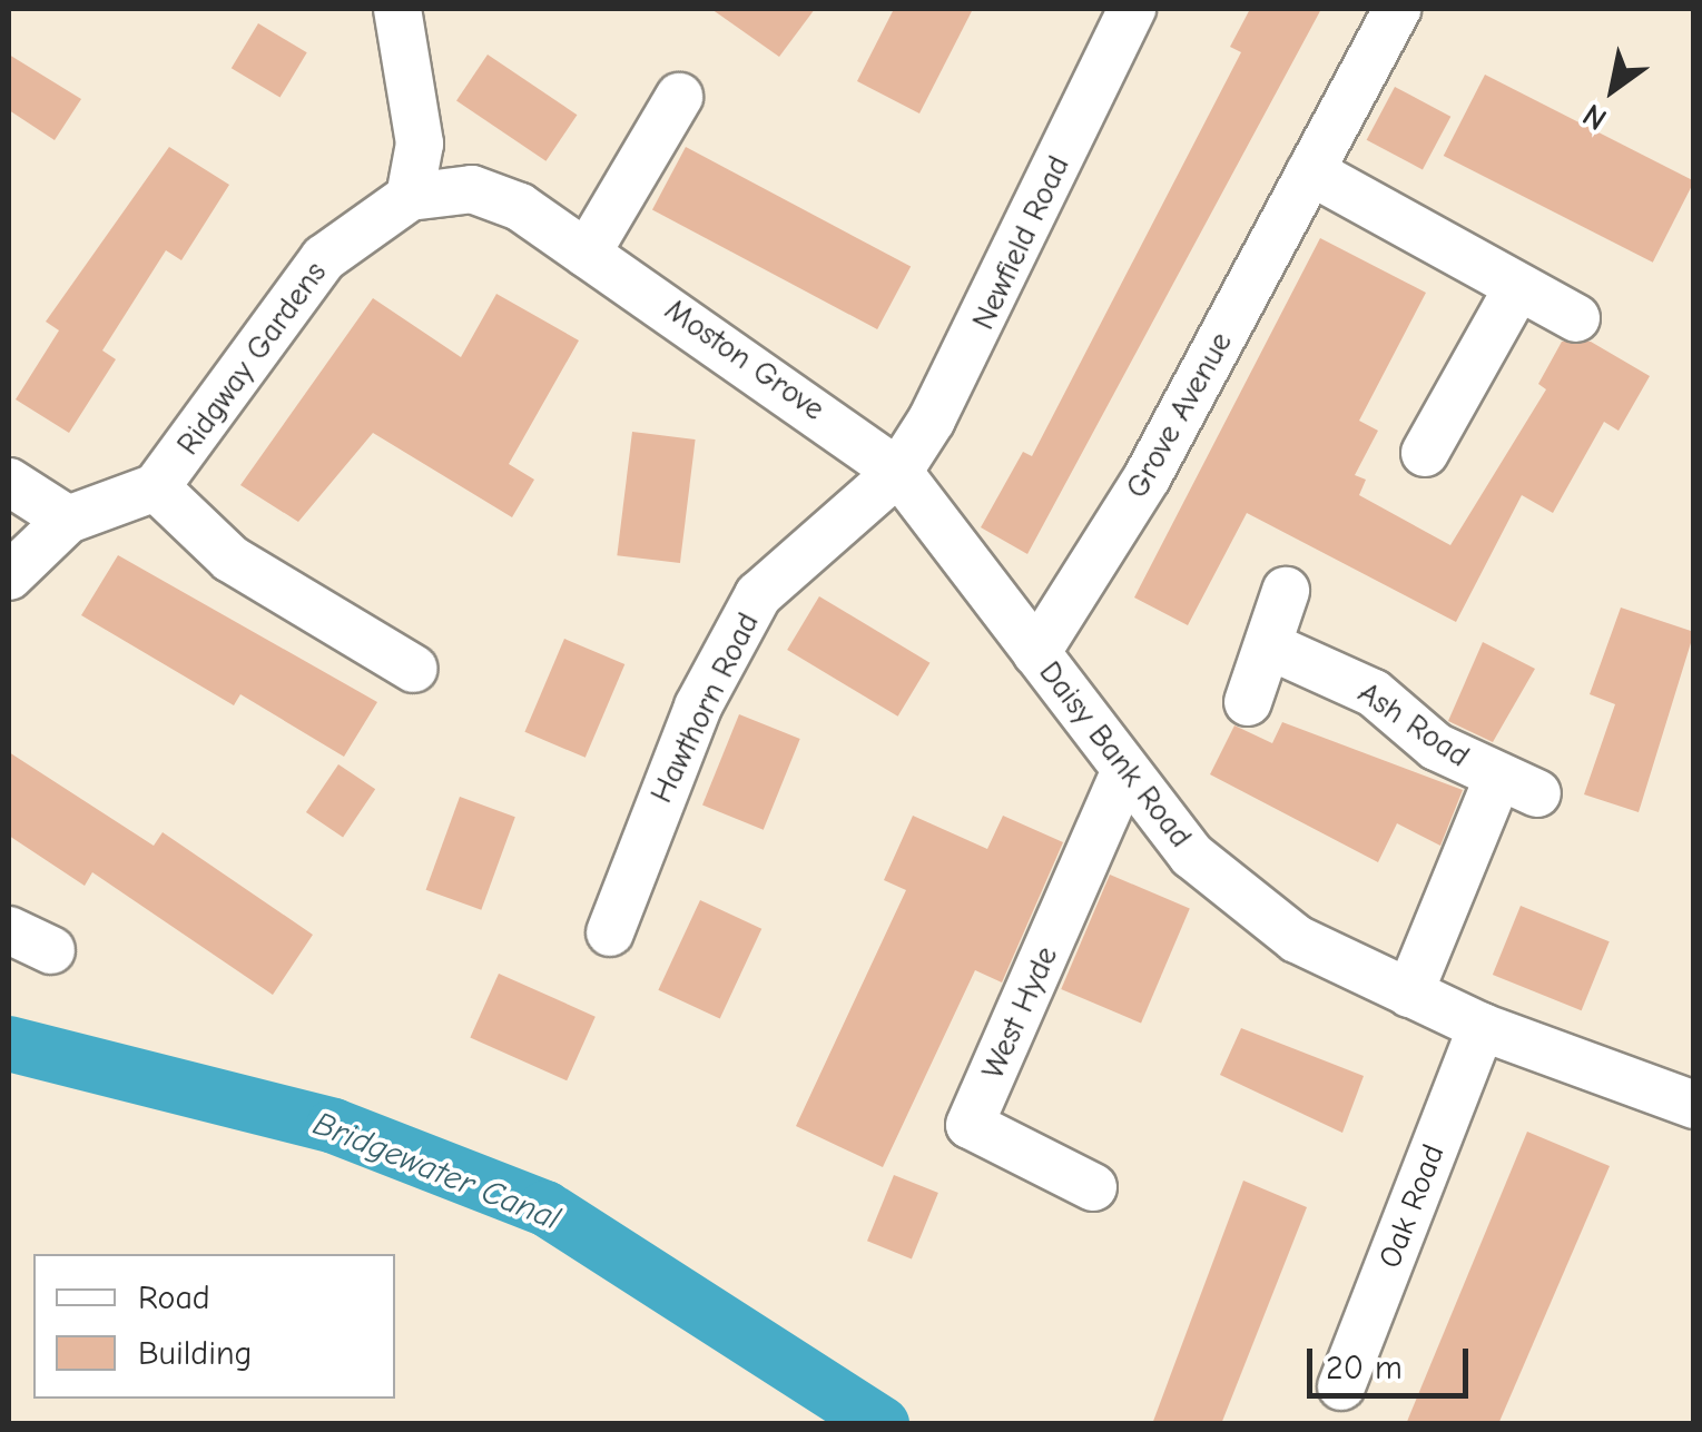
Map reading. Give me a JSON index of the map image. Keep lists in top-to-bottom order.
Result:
{
  "streets": {
    "street": [
      "Newfield Road",
      "Ridgway Gardens",
      "Moston Grove",
      "Grove Avenue",
      "Hawthorn Road",
      "Ash Road",
      "Daisy Bank Road",
      "West Hyde",
      "Oak Road"
    ]
  },
  "crossings": [
    ["Newfield Road", "Moston Grove"],
    ["Newfield Road", "Hawthorn Road"],
    ["Newfield Road", "Daisy Bank Road"],
    ["Ridgway Gardens", "Moston Grove"],
    ["Moston Grove", "Hawthorn Road"],
    ["Moston Grove", "Daisy Bank Road"],
    ["Grove Avenue", "Daisy Bank Road"],
    ["Hawthorn Road", "Daisy Bank Road"],
    ["Ash Road", "Daisy Bank Road"],
    ["Daisy Bank Road", "West Hyde"],
    ["Daisy Bank Road", "Oak Road"]
  ],
  "water": ["Bridgewater Canal"],
  "legend": ["Road", "Building"],
  "scale_bar": "20 m",
  "north": "bottom left"
}
